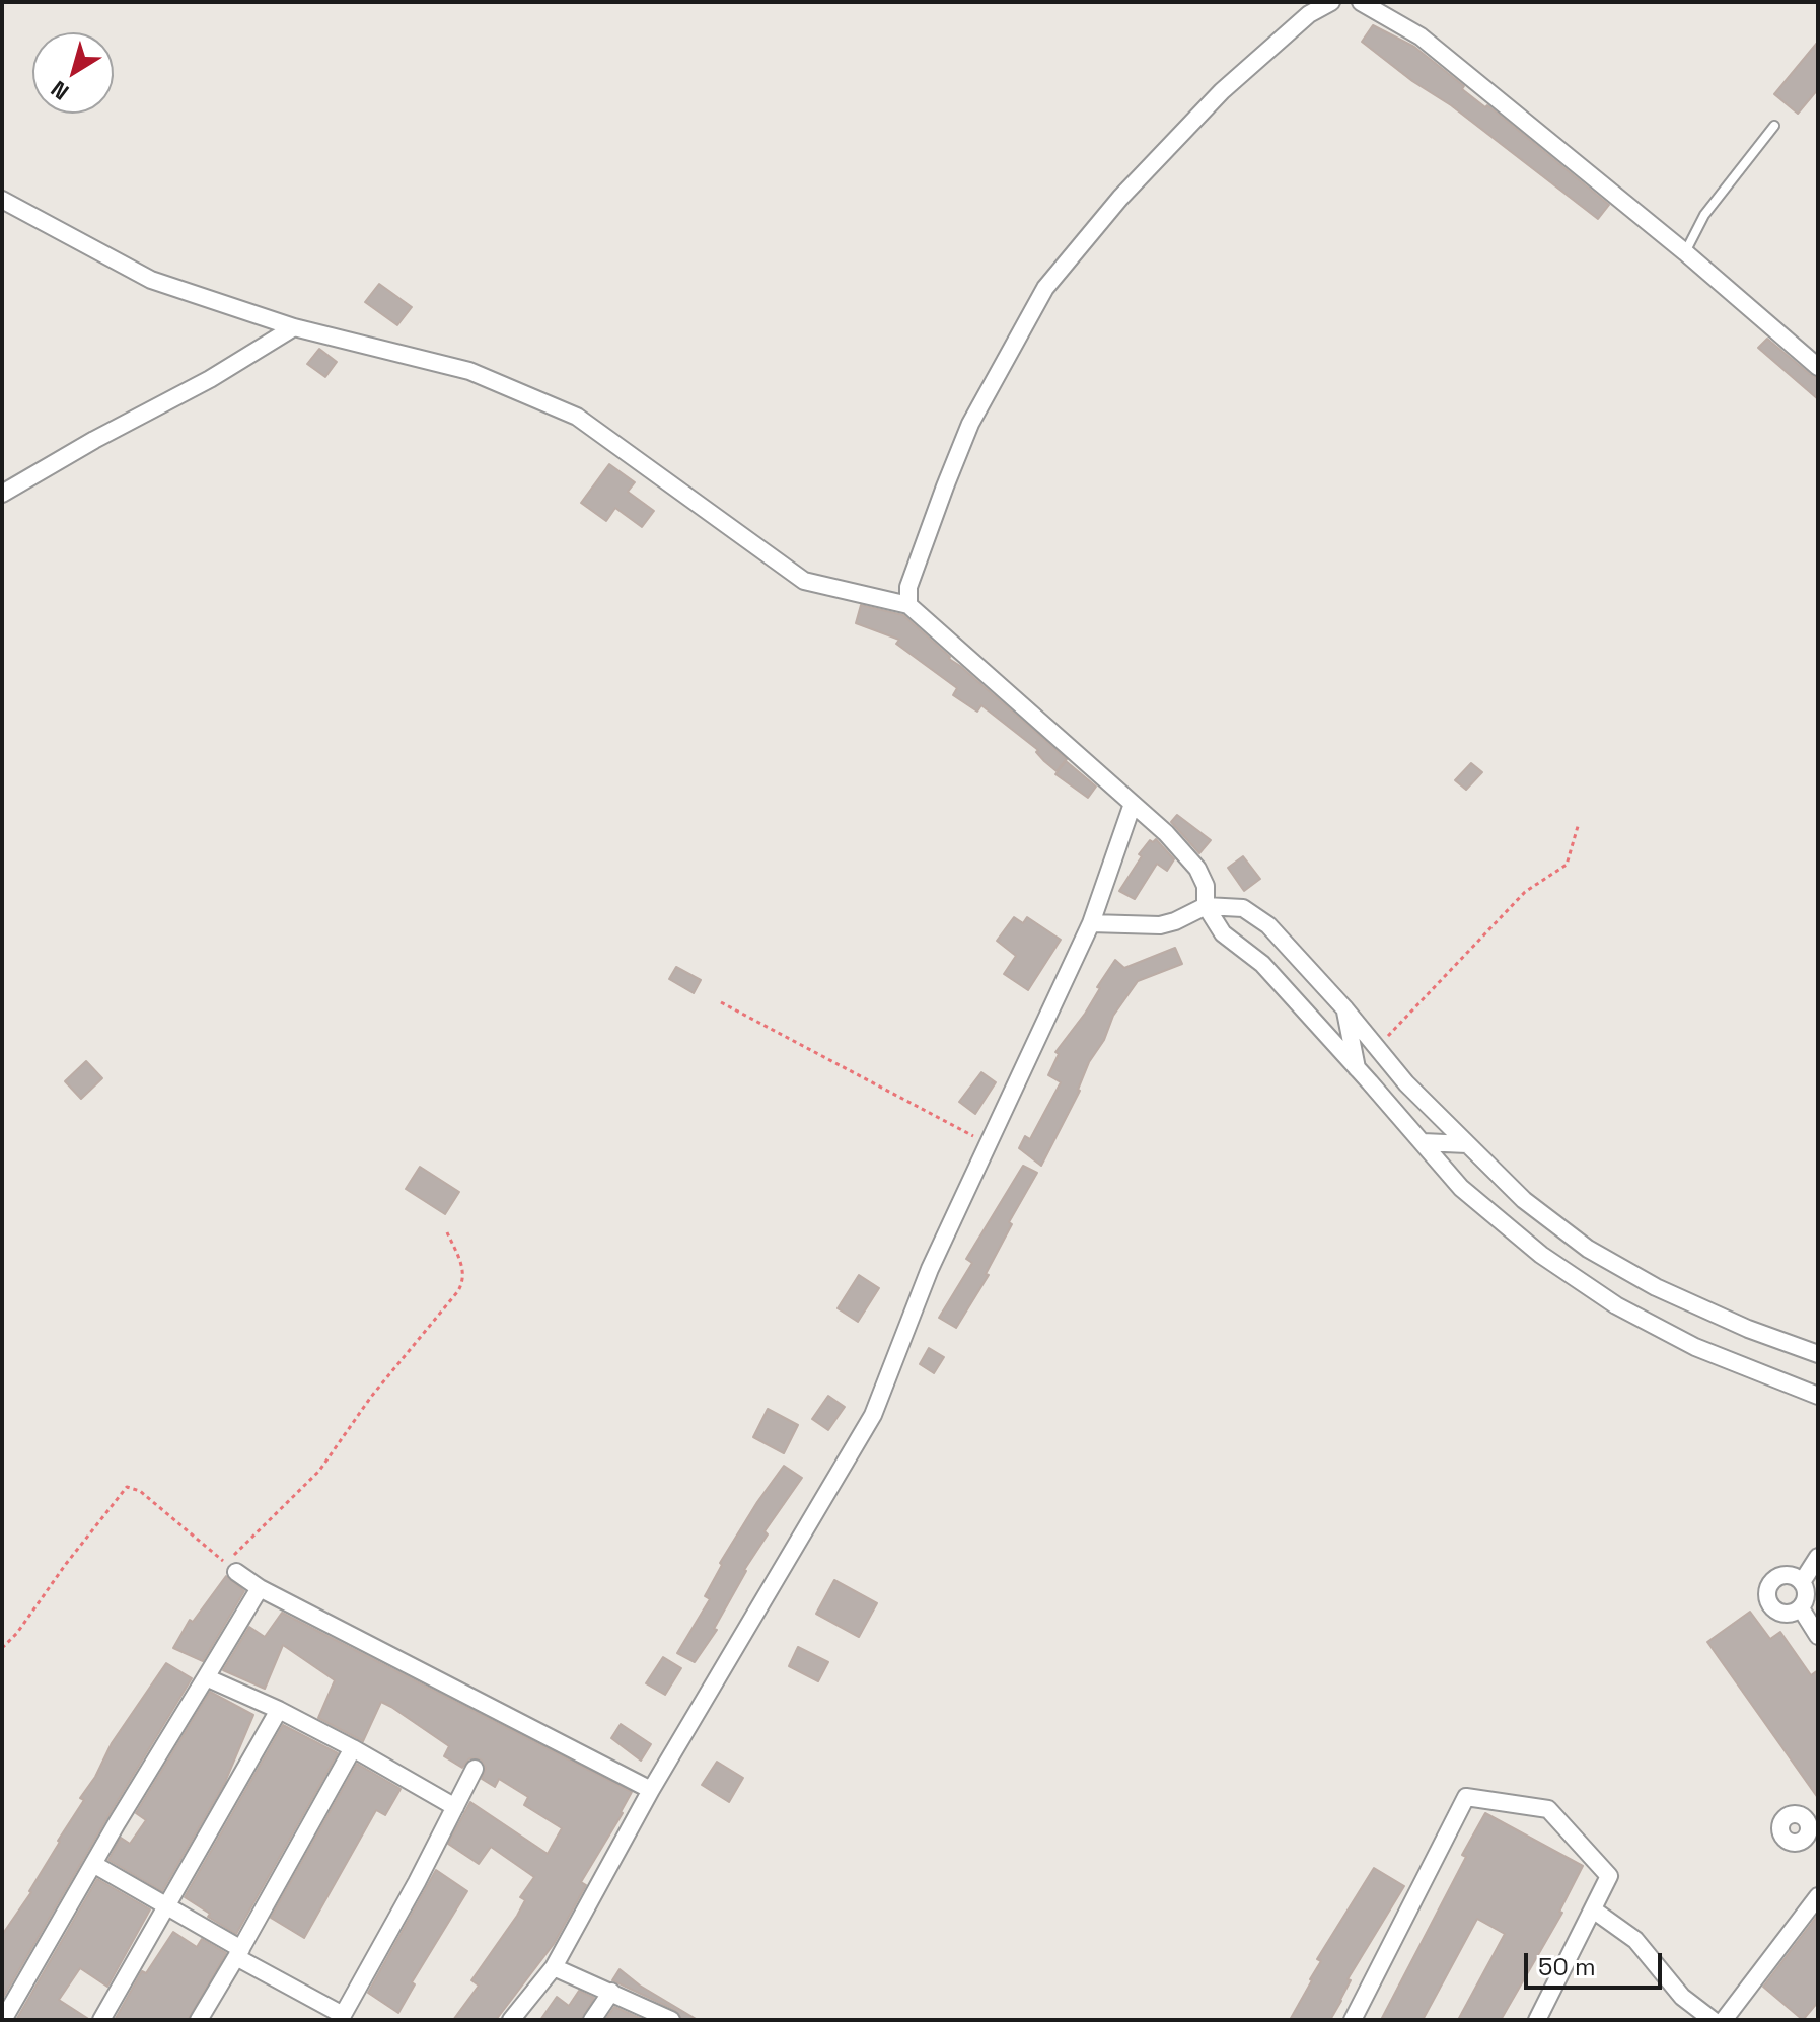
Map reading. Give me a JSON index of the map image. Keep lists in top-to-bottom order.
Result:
{
  "scale_bar": "50 m",
  "north": "bottom left"
}
